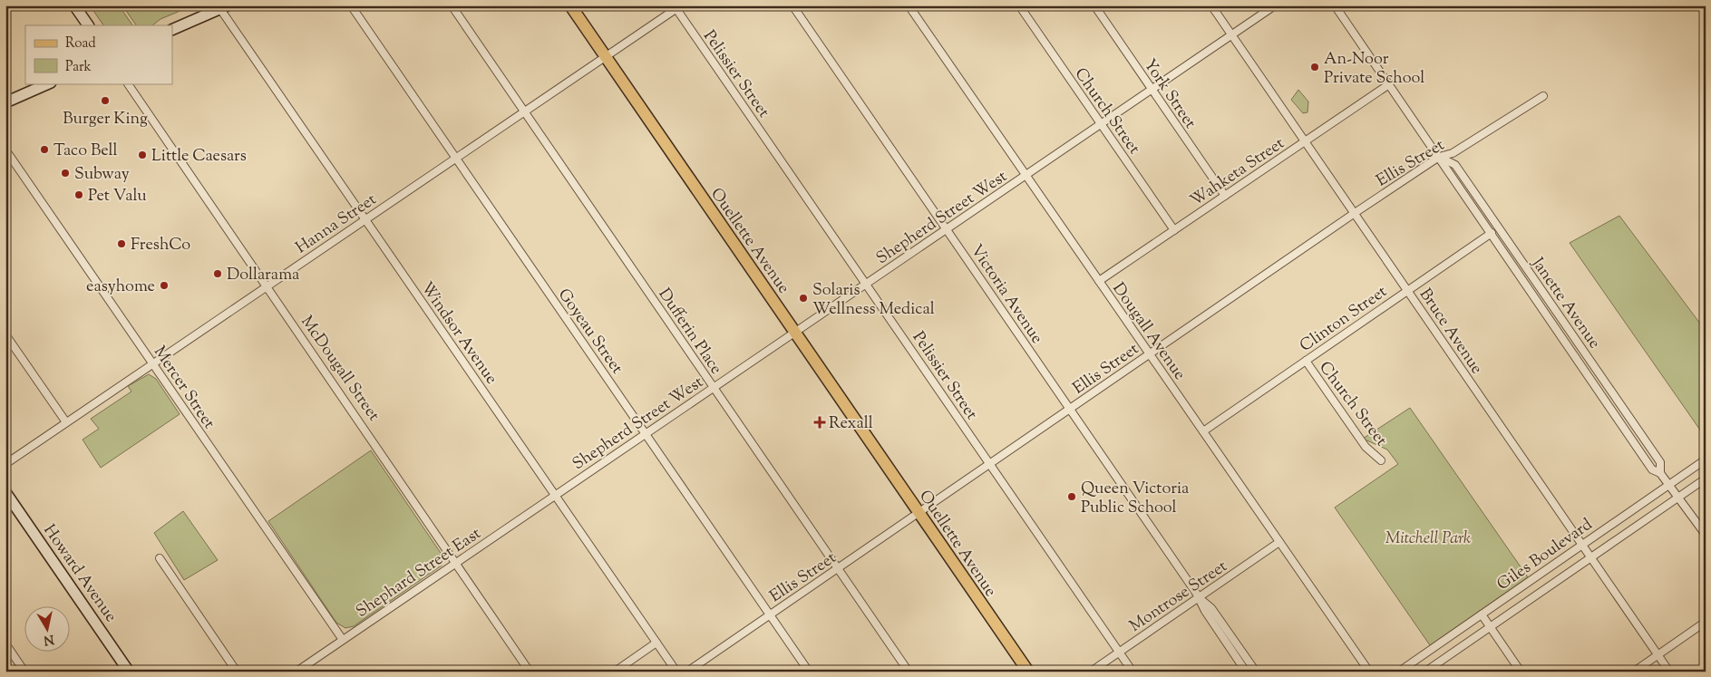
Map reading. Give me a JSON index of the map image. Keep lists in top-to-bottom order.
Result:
{
  "streets": {
    "main road": ["Ouellette Avenue", "Howard Avenue"],
    "street": [
      "Pelissier Street",
      "York Street",
      "Church Street",
      "Ellis Street",
      "Wahketa Street",
      "Shepherd Street West",
      "Hanna Street",
      "Victoria Avenue",
      "Janette Avenue",
      "Clinton Street",
      "Goyeau Street",
      "Dufferin Place",
      "Dougall Avenue",
      "Bruce Avenue",
      "Windsor Avenue",
      "McDougall Street",
      "Mercer Street",
      "Giles Boulevard",
      "Shephard Street East",
      "Montrose Street"
    ]
  },
  "crossings": [
    ["Pelissier Street", "Ellis Street"],
    ["Pelissier Street", "Shepherd Street West"],
    ["Pelissier Street", "Hanna Street"],
    ["Pelissier Street", "Montrose Street"],
    ["York Street", "Wahketa Street"],
    ["York Street", "Shepherd Street West"],
    ["Church Street", "Wahketa Street"],
    ["Church Street", "Shepherd Street West"],
    ["Church Street", "Clinton Street"],
    ["Ellis Street", "Ouellette Avenue"],
    ["Ellis Street", "Victoria Avenue"],
    ["Ellis Street", "Janette Avenue"],
    ["Ellis Street", "Goyeau Street"],
    ["Ellis Street", "Dufferin Place"],
    ["Ellis Street", "Dougall Avenue"],
    ["Ellis Street", "Bruce Avenue"],
    ["Wahketa Street", "Janette Avenue"],
    ["Wahketa Street", "Dougall Avenue"],
    ["Wahketa Street", "Bruce Avenue"],
    ["Shepherd Street West", "Ouellette Avenue"],
    ["Shepherd Street West", "Victoria Avenue"],
    ["Shepherd Street West", "Goyeau Street"],
    ["Shepherd Street West", "Dufferin Place"],
    ["Shepherd Street West", "Dougall Avenue"],
    ["Shepherd Street West", "Bruce Avenue"],
    ["Shepherd Street West", "Windsor Avenue"],
    ["Shepherd Street West", "Shephard Street East"],
    ["Hanna Street", "Ouellette Avenue"],
    ["Hanna Street", "Goyeau Street"],
    ["Hanna Street", "Dufferin Place"],
    ["Hanna Street", "Windsor Avenue"],
    ["Hanna Street", "McDougall Street"],
    ["Hanna Street", "Mercer Street"],
    ["Victoria Avenue", "Montrose Street"],
    ["Janette Avenue", "Clinton Street"],
    ["Janette Avenue", "Giles Boulevard"],
    ["Clinton Street", "Dougall Avenue"],
    ["Clinton Street", "Bruce Avenue"],
    ["Dougall Avenue", "Montrose Street"],
    ["Bruce Avenue", "Giles Boulevard"],
    ["Windsor Avenue", "Shephard Street East"],
    ["McDougall Street", "Shephard Street East"],
    ["Mercer Street", "Shephard Street East"]
  ],
  "parks": ["Mitchell Park"],
  "places": {
    "other": [
      "An-Noor Private School",
      "Burger King",
      "Taco Bell",
      "Little Caesars",
      "Subway",
      "Pet Valu",
      "FreshCo",
      "Dollarama",
      "easyhome",
      "Solaris Wellness Medical",
      "Queen Victoria Public School"
    ],
    "health": ["Rexall"]
  },
  "legend": ["Road", "Park"],
  "north": "bottom"
}
